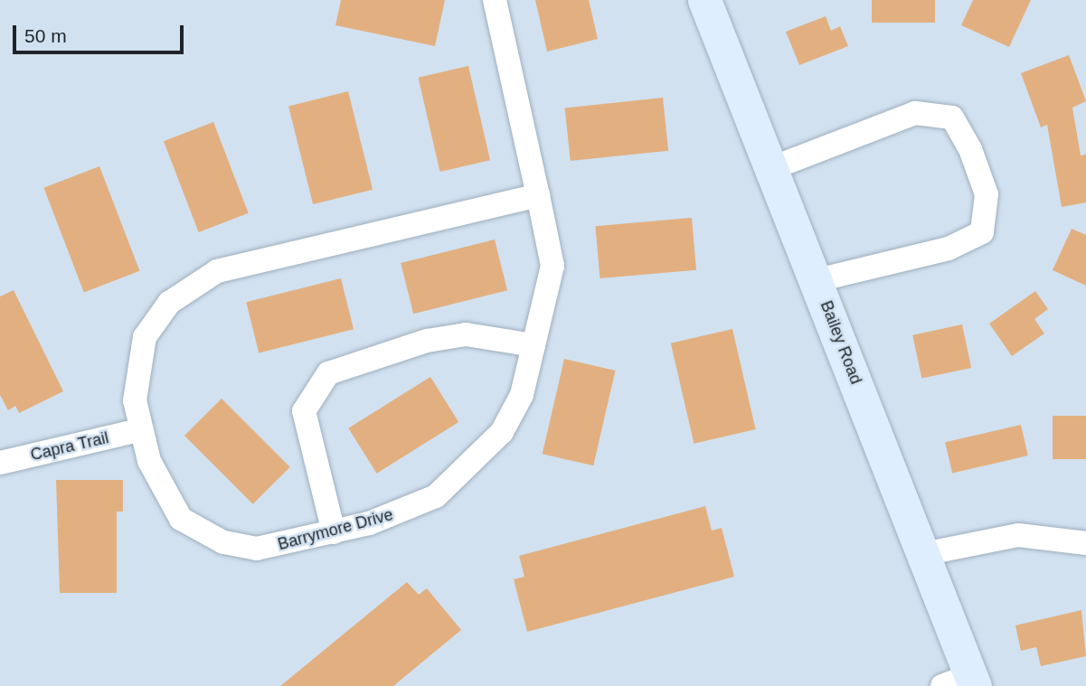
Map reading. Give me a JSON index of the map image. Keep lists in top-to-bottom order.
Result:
{
  "streets": {
    "street": ["Bailey Road", "Capra Trail", "Barrymore Drive"]
  },
  "crossings": [
    ["Capra Trail", "Barrymore Drive"]
  ],
  "scale_bar": "50 m"
}
